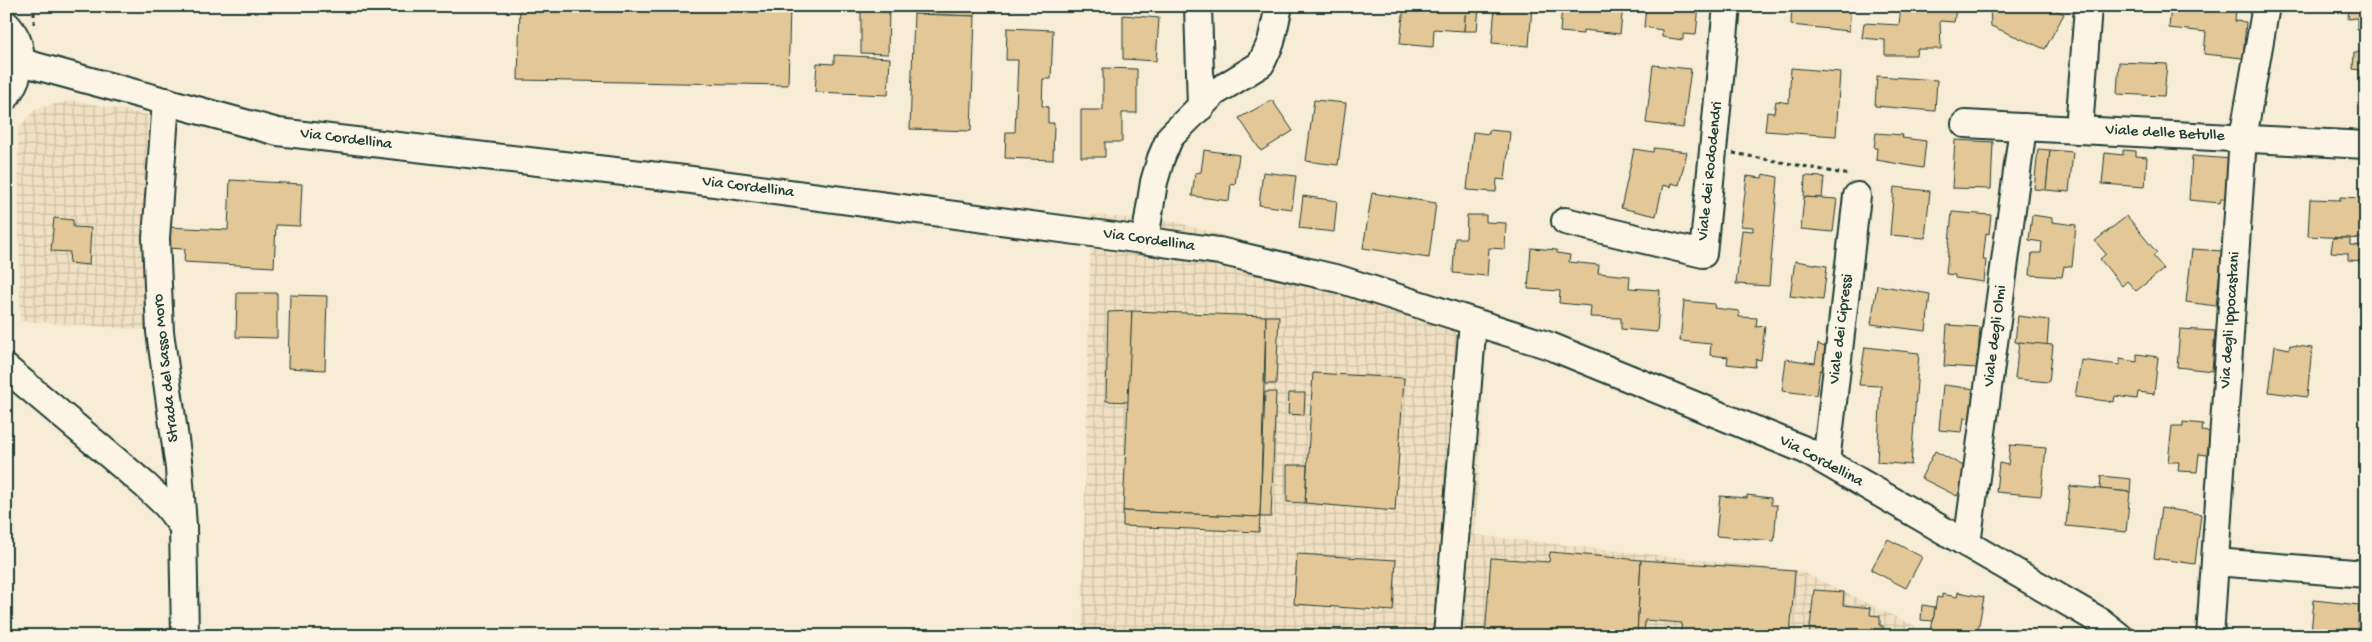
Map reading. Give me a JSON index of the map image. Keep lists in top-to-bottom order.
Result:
{
  "streets": {
    "street": [
      "Viale delle Betulle",
      "Via Cordellina",
      "Viale dei Rododendri",
      "Via degli Ippocastani",
      "Viale dei Cipressi",
      "Viale degli Olmi",
      "Strada del Sasso Moro"
    ]
  },
  "crossings": [
    ["Viale delle Betulle", "Via degli Ippocastani"],
    ["Viale delle Betulle", "Viale degli Olmi"],
    ["Via Cordellina", "Viale dei Cipressi"],
    ["Via Cordellina", "Viale degli Olmi"],
    ["Via Cordellina", "Strada del Sasso Moro"]
  ]
}
